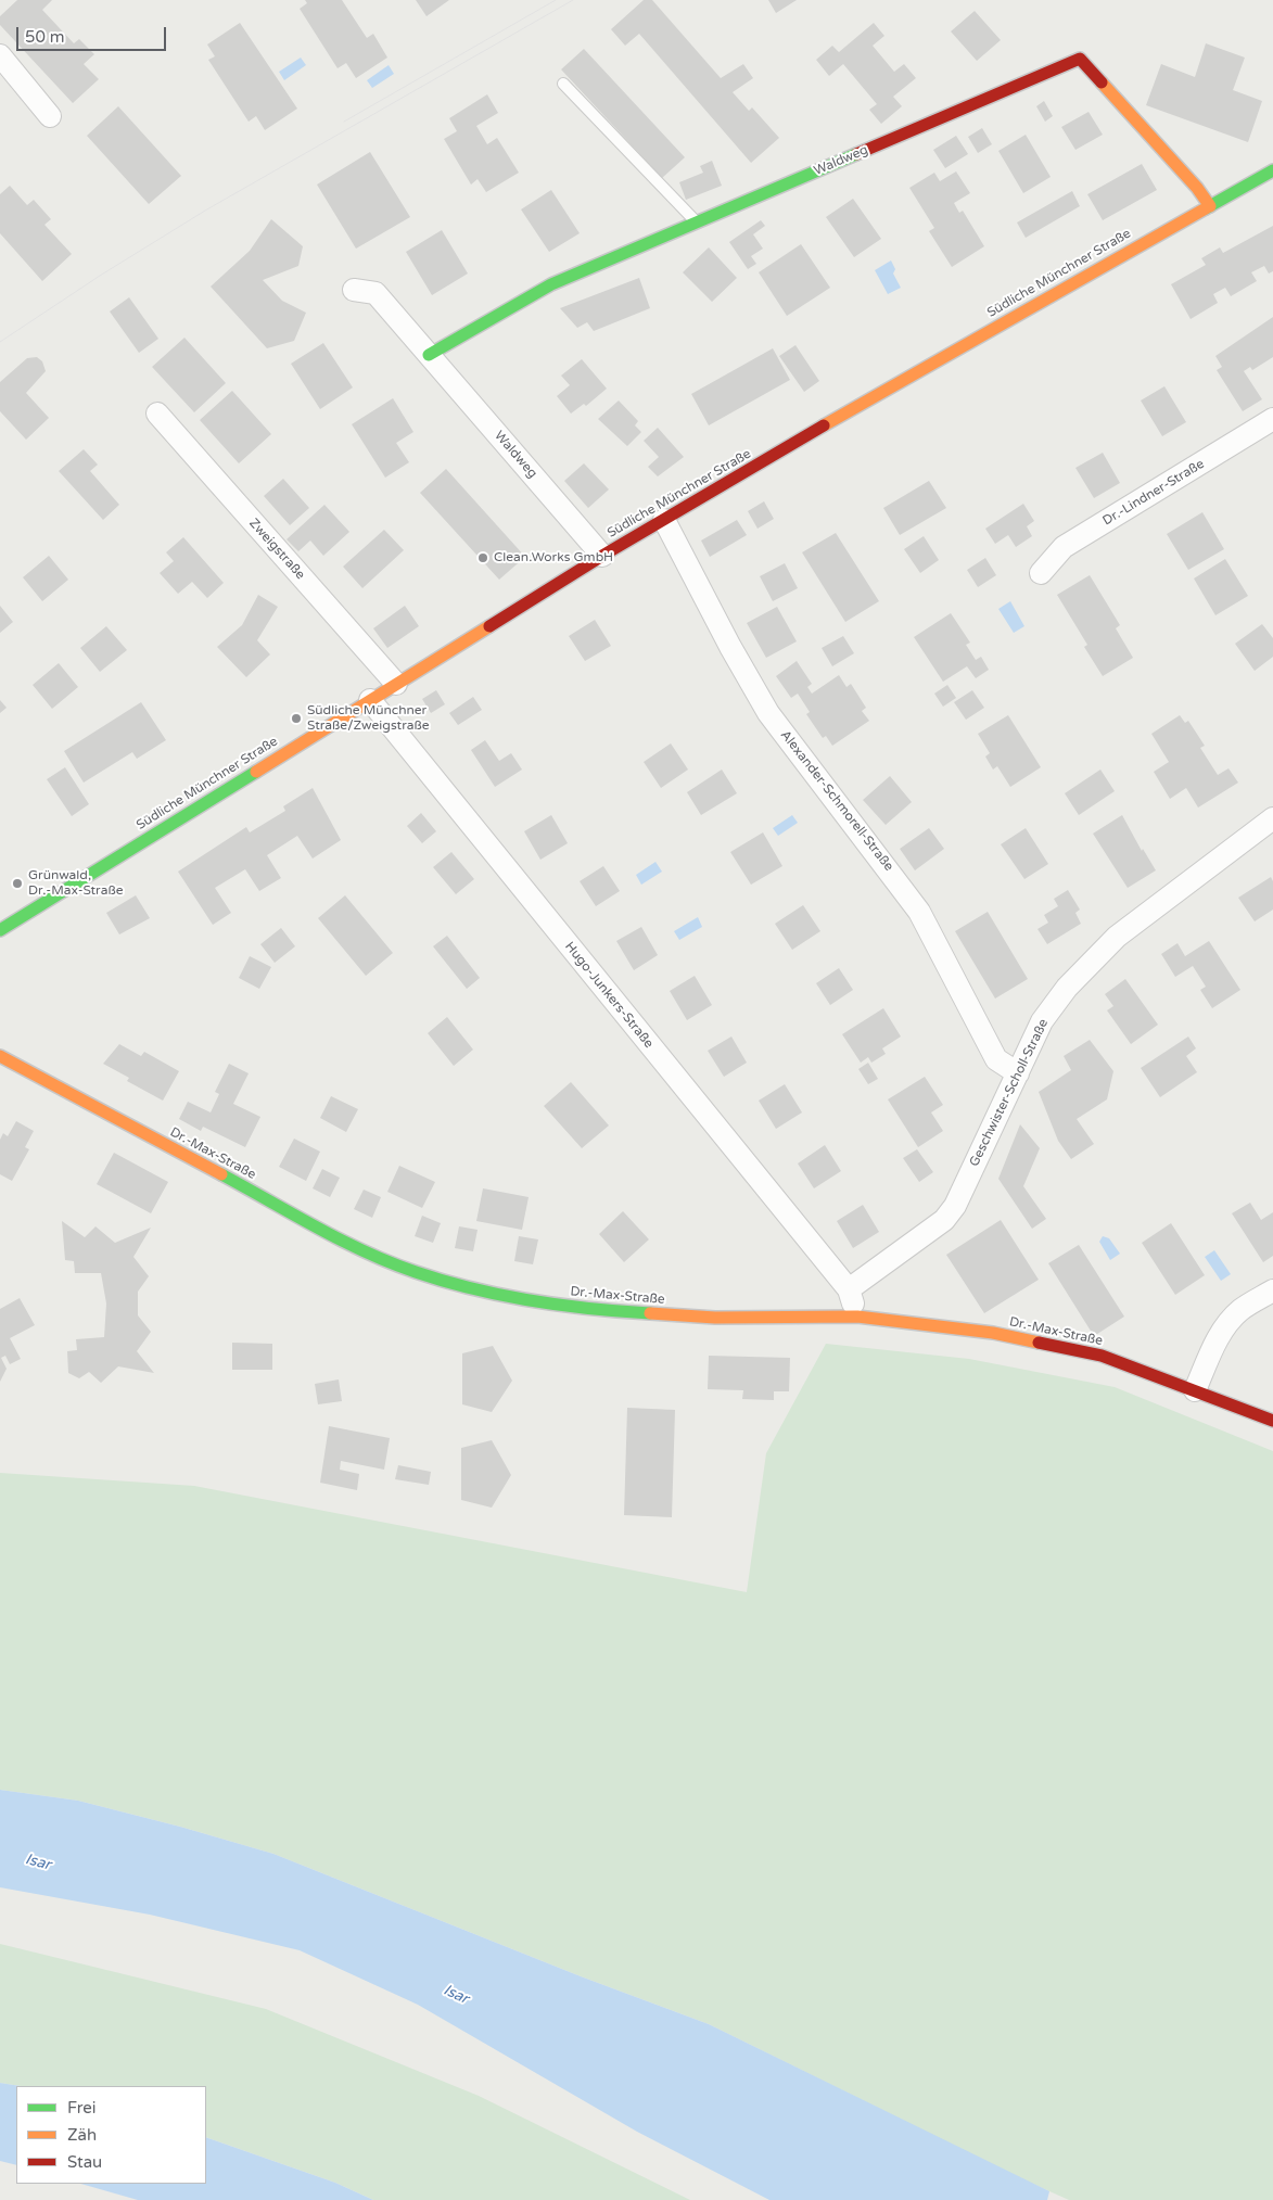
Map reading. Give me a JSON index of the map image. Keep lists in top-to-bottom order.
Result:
{
  "streets": {
    "street": [
      "Waldweg",
      "Südliche Münchner Straße",
      "Dr.-Lindner-Straße",
      "Zweigstraße",
      "Alexander-Schmorell-Straße",
      "Hugo-Junkers-Straße",
      "Geschwister-Scholl-Straße",
      "Dr.-Max-Straße"
    ]
  },
  "crossings": [
    ["Waldweg", "Südliche Münchner Straße"],
    ["Südliche Münchner Straße", "Zweigstraße"],
    ["Südliche Münchner Straße", "Alexander-Schmorell-Straße"],
    ["Südliche Münchner Straße", "Hugo-Junkers-Straße"],
    ["Alexander-Schmorell-Straße", "Geschwister-Scholl-Straße"],
    ["Hugo-Junkers-Straße", "Geschwister-Scholl-Straße"]
  ],
  "water": ["Isar"],
  "places": ["Clean.Works GmbH", "Südliche Münchner Straße/Zweigstraße", "Grünwald, Dr.-Max-Straße"],
  "legend": ["Frei", "Zäh", "Stau"],
  "scale_bar": "50 m"
}
